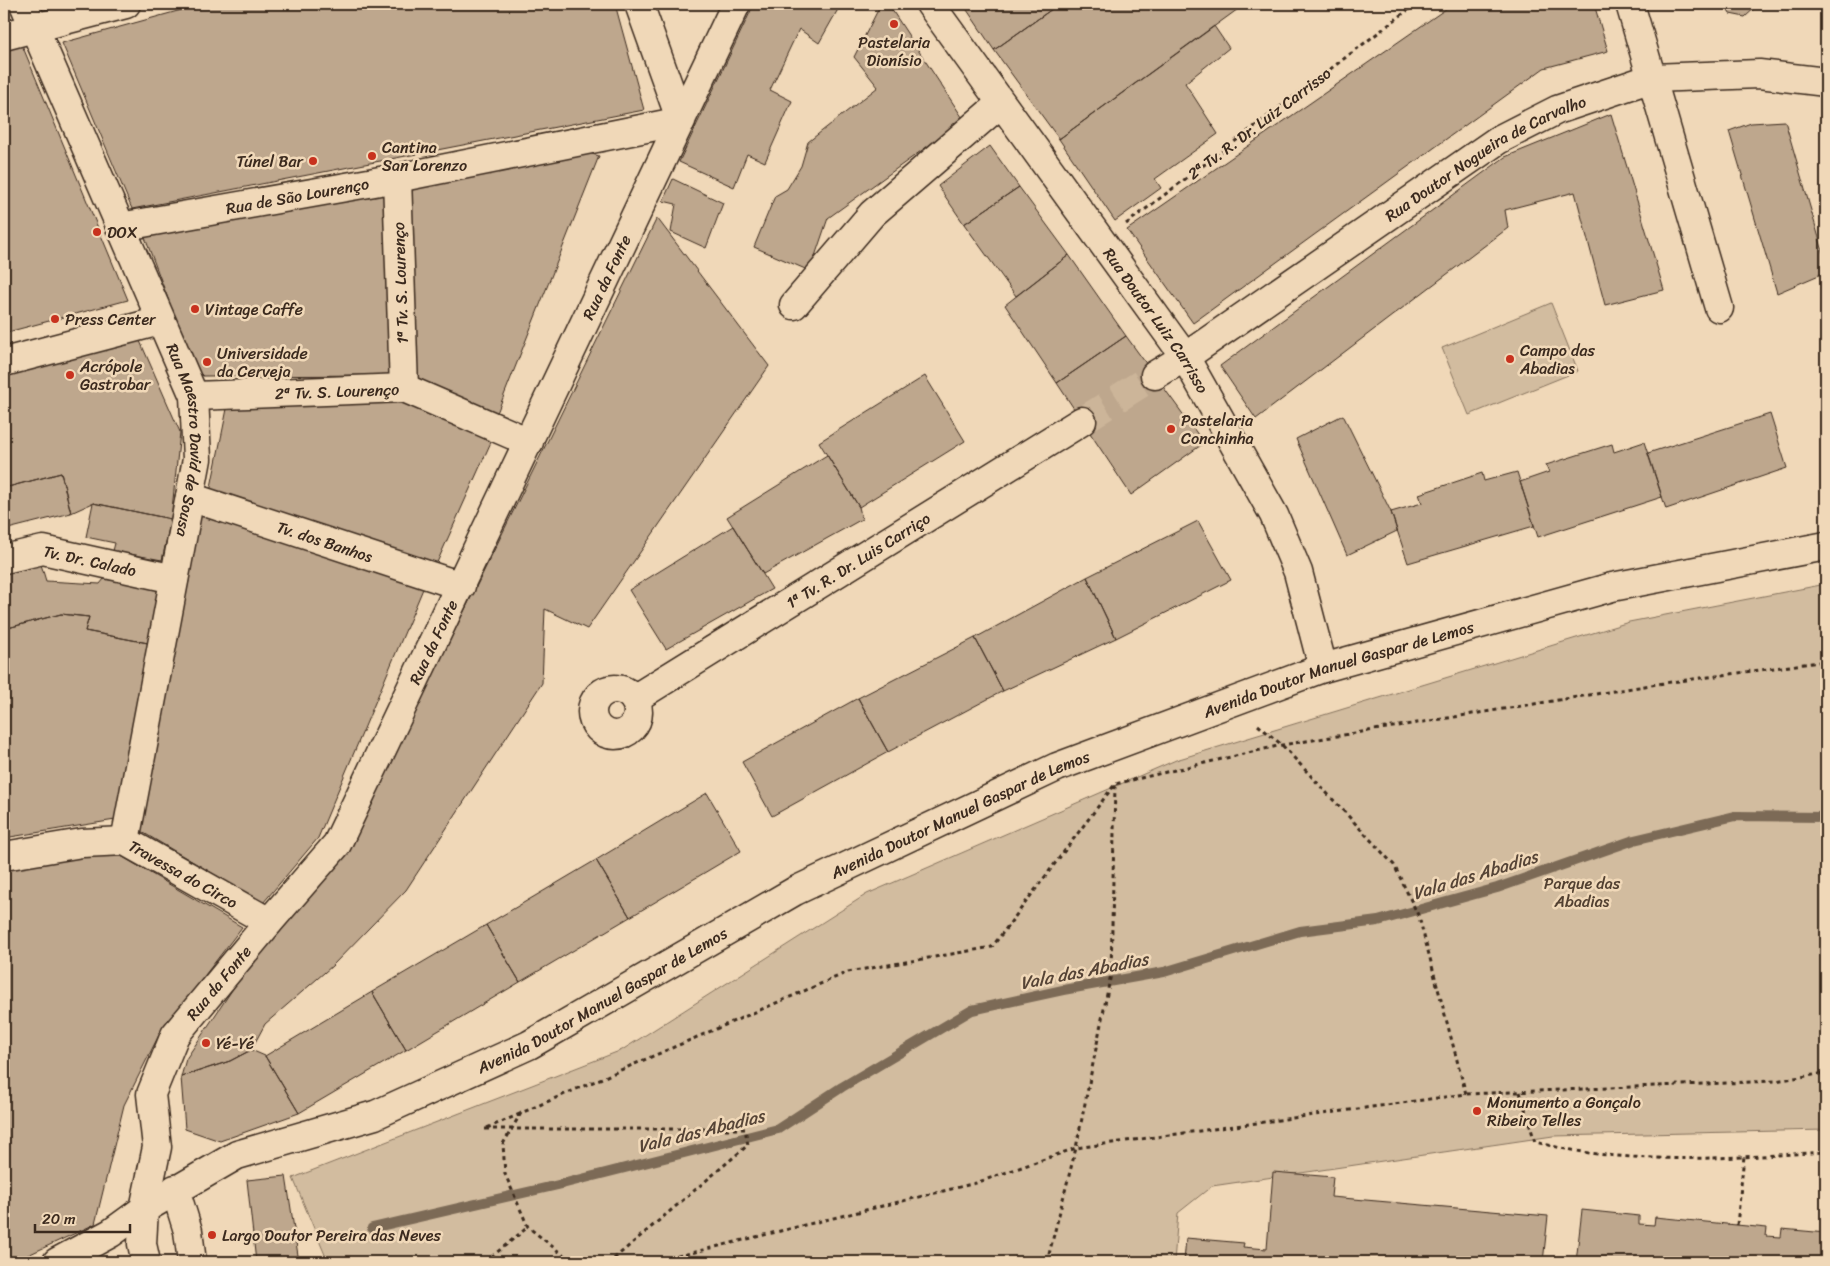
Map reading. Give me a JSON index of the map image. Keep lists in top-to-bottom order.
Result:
{
  "streets": {
    "street": [
      "Rua Doutor Nogueira de Carvalho",
      "Rua de São Lourenço",
      "Rua da Fonte",
      "1ª Tv. S. Lourenço",
      "Rua Doutor Luiz Carrisso",
      "2ª Tv. S. Lourenço",
      "Rua Maestro David de Sousa",
      "Tv. dos Banhos",
      "1ª Tv. R. Dr. Luis Carriço",
      "Tv. Dr. Calado",
      "Avenida Doutor Manuel Gaspar de Lemos",
      "Travessa do Circo"
    ],
    "path": ["2ª Tv. R. Dr. Luiz Carrisso"]
  },
  "crossings": [
    ["2ª Tv. R. Dr. Luiz Carrisso", "Rua Doutor Luiz Carrisso"],
    ["Rua Doutor Nogueira de Carvalho", "Rua Doutor Luiz Carrisso"],
    ["Rua de São Lourenço", "Rua da Fonte"],
    ["Rua de São Lourenço", "1ª Tv. S. Lourenço"],
    ["Rua de São Lourenço", "Rua Maestro David de Sousa"],
    ["Rua da Fonte", "2ª Tv. S. Lourenço"],
    ["Rua da Fonte", "Tv. dos Banhos"],
    ["Rua da Fonte", "Avenida Doutor Manuel Gaspar de Lemos"],
    ["Rua da Fonte", "Travessa do Circo"],
    ["1ª Tv. S. Lourenço", "2ª Tv. S. Lourenço"],
    ["Rua Doutor Luiz Carrisso", "Avenida Doutor Manuel Gaspar de Lemos"],
    ["2ª Tv. S. Lourenço", "Rua Maestro David de Sousa"],
    ["Rua Maestro David de Sousa", "Tv. dos Banhos"],
    ["Rua Maestro David de Sousa", "Tv. Dr. Calado"],
    ["Rua Maestro David de Sousa", "Travessa do Circo"]
  ],
  "water": ["Vala das Abadias"],
  "parks": ["Parque das Abadias"],
  "places": [
    "Pastelaria Dionísio",
    "Cantina San Lorenzo",
    "Túnel Bar",
    "DOX",
    "Vintage Caffe",
    "Press Center",
    "Campo das Abadias",
    "Universidade da Cerveja",
    "Acrópole Gastrobar",
    "Pastelaria Conchinha",
    "Yé-Yé",
    "Monumento a Gonçalo Ribeiro Telles",
    "Largo Doutor Pereira das Neves"
  ],
  "scale_bar": "20 m"
}
